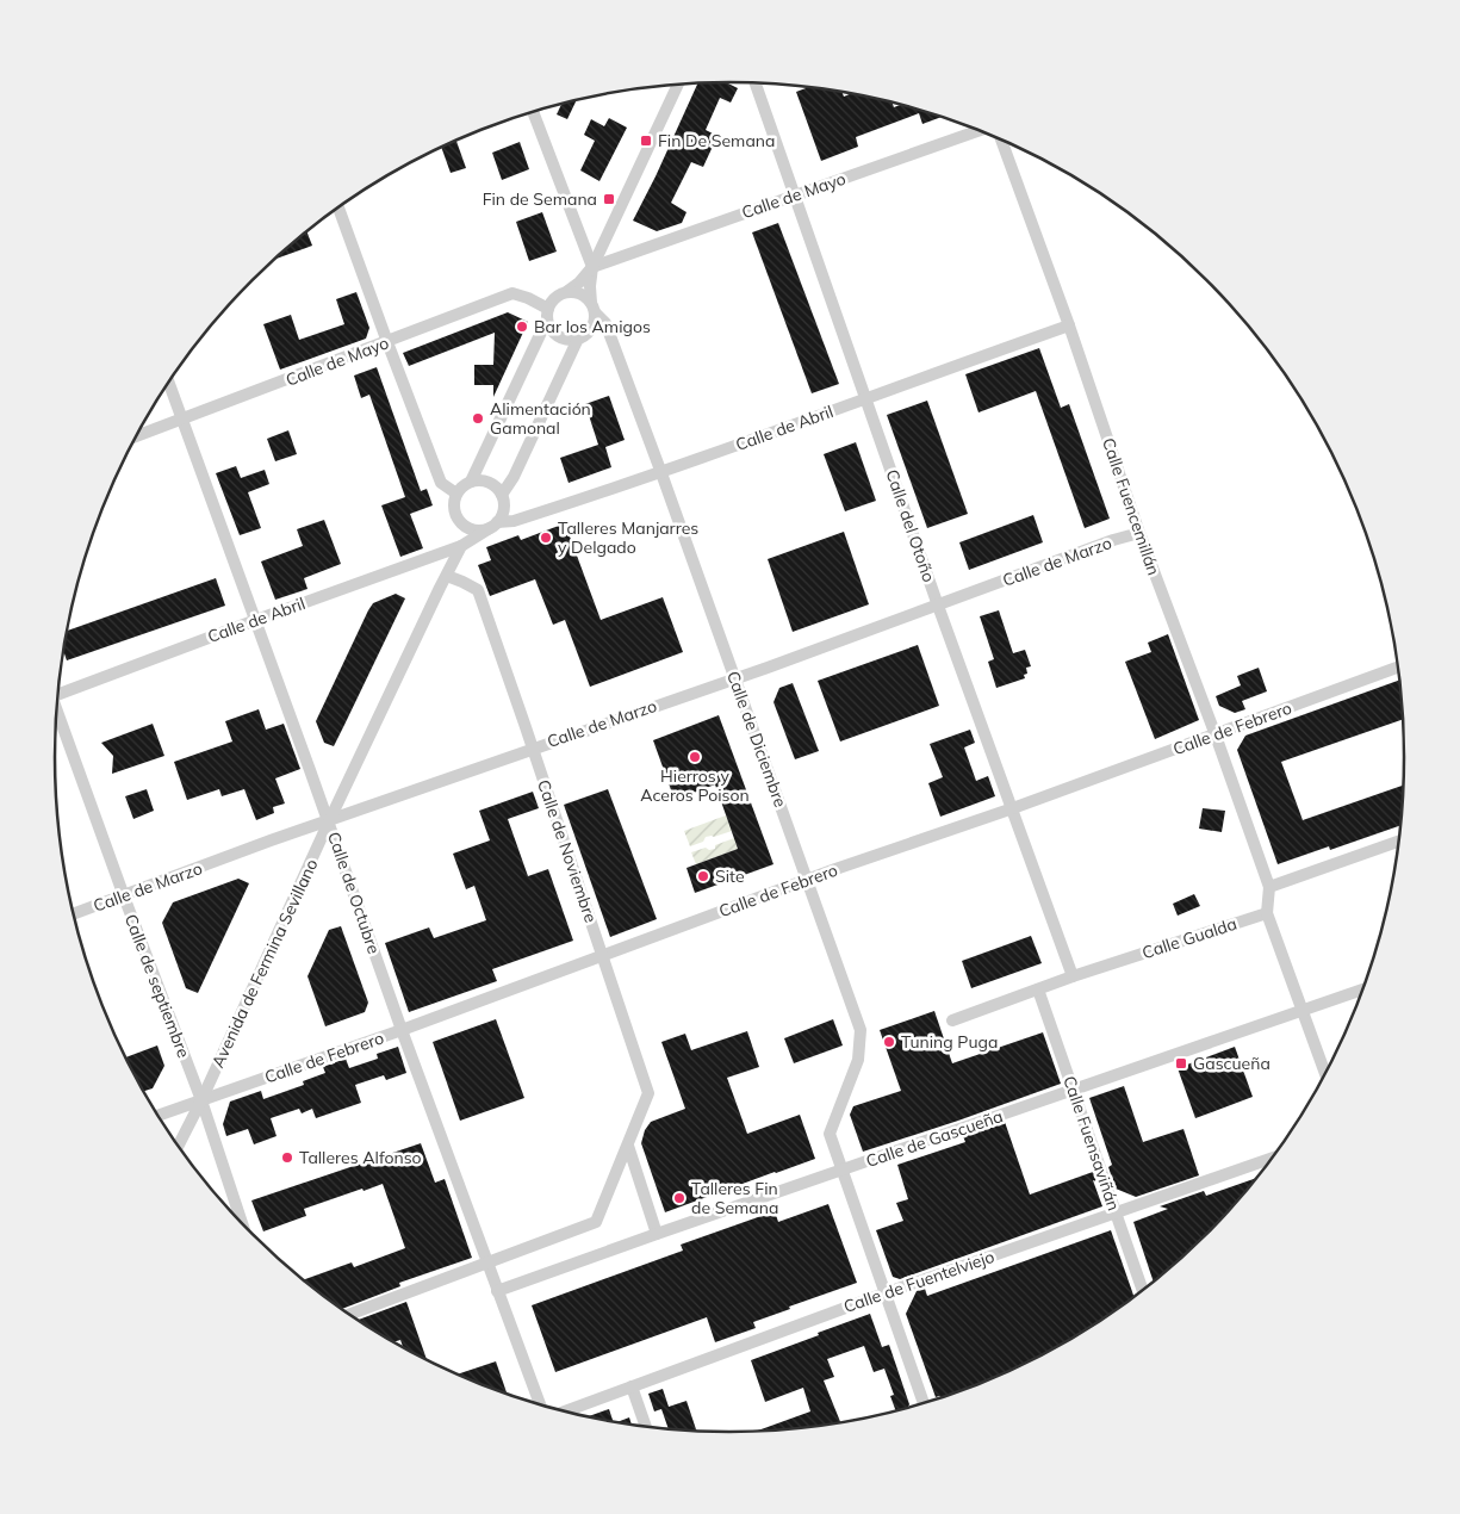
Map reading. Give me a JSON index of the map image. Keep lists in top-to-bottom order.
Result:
{
  "streets": {
    "street": [
      "Calle de Mayo",
      "Calle de Abril",
      "Calle Fuencemillán",
      "Calle del Otoño",
      "Calle de Marzo",
      "Calle de Febrero",
      "Calle de Diciembre",
      "Calle de Noviembre",
      "Calle de Octubre",
      "Calle Gualda",
      "Avenida de Fermina Sevillano",
      "Calle de septiembre",
      "Calle de Gascueña",
      "Calle Fuensaviñán",
      "Calle de Fuentelviejo"
    ]
  },
  "crossings": [
    ["Calle de Mayo", "Calle del Otoño"],
    ["Calle de Mayo", "Calle de Diciembre"],
    ["Calle de Mayo", "Calle de Octubre"],
    ["Calle de Abril", "Calle Fuencemillán"],
    ["Calle de Abril", "Calle del Otoño"],
    ["Calle de Abril", "Calle de Diciembre"],
    ["Calle de Abril", "Calle de Octubre"],
    ["Calle de Abril", "Avenida de Fermina Sevillano"],
    ["Calle Fuencemillán", "Calle de Marzo"],
    ["Calle Fuencemillán", "Calle de Febrero"],
    ["Calle del Otoño", "Calle de Marzo"],
    ["Calle del Otoño", "Calle de Febrero"],
    ["Calle del Otoño", "Calle Gualda"],
    ["Calle de Marzo", "Calle de Diciembre"],
    ["Calle de Marzo", "Calle de Noviembre"],
    ["Calle de Marzo", "Calle de Octubre"],
    ["Calle de Marzo", "Avenida de Fermina Sevillano"],
    ["Calle de Marzo", "Calle de septiembre"],
    ["Calle de Febrero", "Calle de Diciembre"],
    ["Calle de Febrero", "Calle de Noviembre"],
    ["Calle de Febrero", "Calle de Octubre"],
    ["Calle de Febrero", "Avenida de Fermina Sevillano"],
    ["Calle de Febrero", "Calle de septiembre"],
    ["Calle de Diciembre", "Calle de Gascueña"],
    ["Calle de Diciembre", "Calle de Fuentelviejo"],
    ["Calle de Noviembre", "Calle de Octubre"],
    ["Calle de Noviembre", "Avenida de Fermina Sevillano"],
    ["Calle de Octubre", "Avenida de Fermina Sevillano"],
    ["Calle de Octubre", "Calle de Gascueña"],
    ["Calle Gualda", "Calle Fuensaviñán"],
    ["Avenida de Fermina Sevillano", "Calle de septiembre"],
    ["Calle de Gascueña", "Calle Fuensaviñán"],
    ["Calle Fuensaviñán", "Calle de Fuentelviejo"]
  ],
  "places": {
    "transit": ["Fin De Semana", "Fin de Semana", "Gascueña"],
    "other": [
      "Bar los Amigos",
      "Alimentación Gamonal",
      "Talleres Manjarres y Delgado",
      "Hierros y Aceros Poison",
      "Site",
      "Tuning Puga",
      "Talleres Alfonso",
      "Talleres Fin de Semana"
    ]
  }
}
